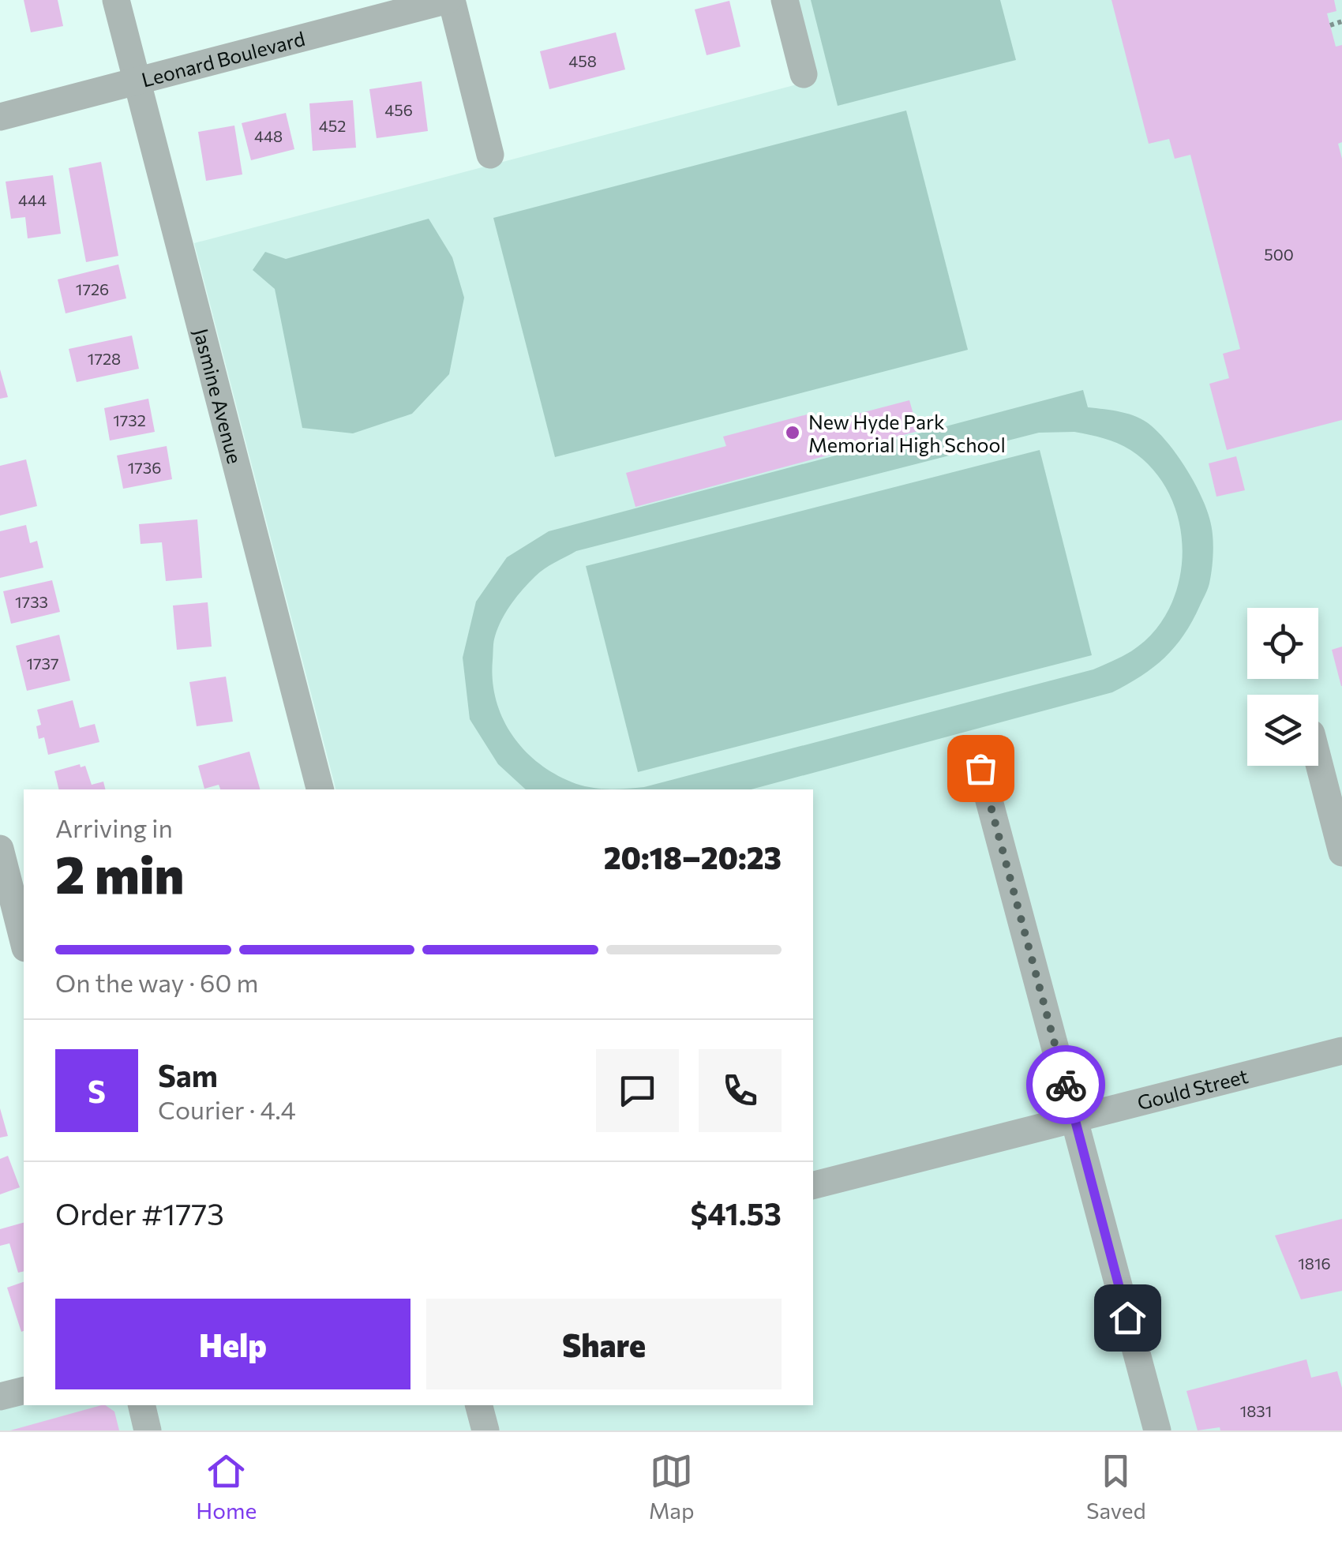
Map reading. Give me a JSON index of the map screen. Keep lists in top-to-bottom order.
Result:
{
  "streets": {
    "street": ["Leonard Boulevard", "Jasmine Avenue", "Gould Street"]
  },
  "crossings": [
    ["Leonard Boulevard", "Jasmine Avenue"]
  ],
  "places": ["New Hyde Park Memorial High School"],
  "house_numbers": [
    "458",
    "456",
    "452",
    "448",
    "444",
    "500",
    "1726",
    "1728",
    "1732",
    "1736",
    "1733",
    "1737",
    "1816",
    "1831"
  ],
  "page": {
    "heading": ["2 min", "Arriving in", "20:18–20:23"],
    "panel": [
      "Sam",
      "Courier · 4.4",
      "Order #1773",
      "$41.53"
    ],
    "bar": "On the way · 60 m",
    "round": "S",
    "buttons": ["Help", "Share"],
    "tabs": ["Home", "Map", "Saved"]
  }
}
